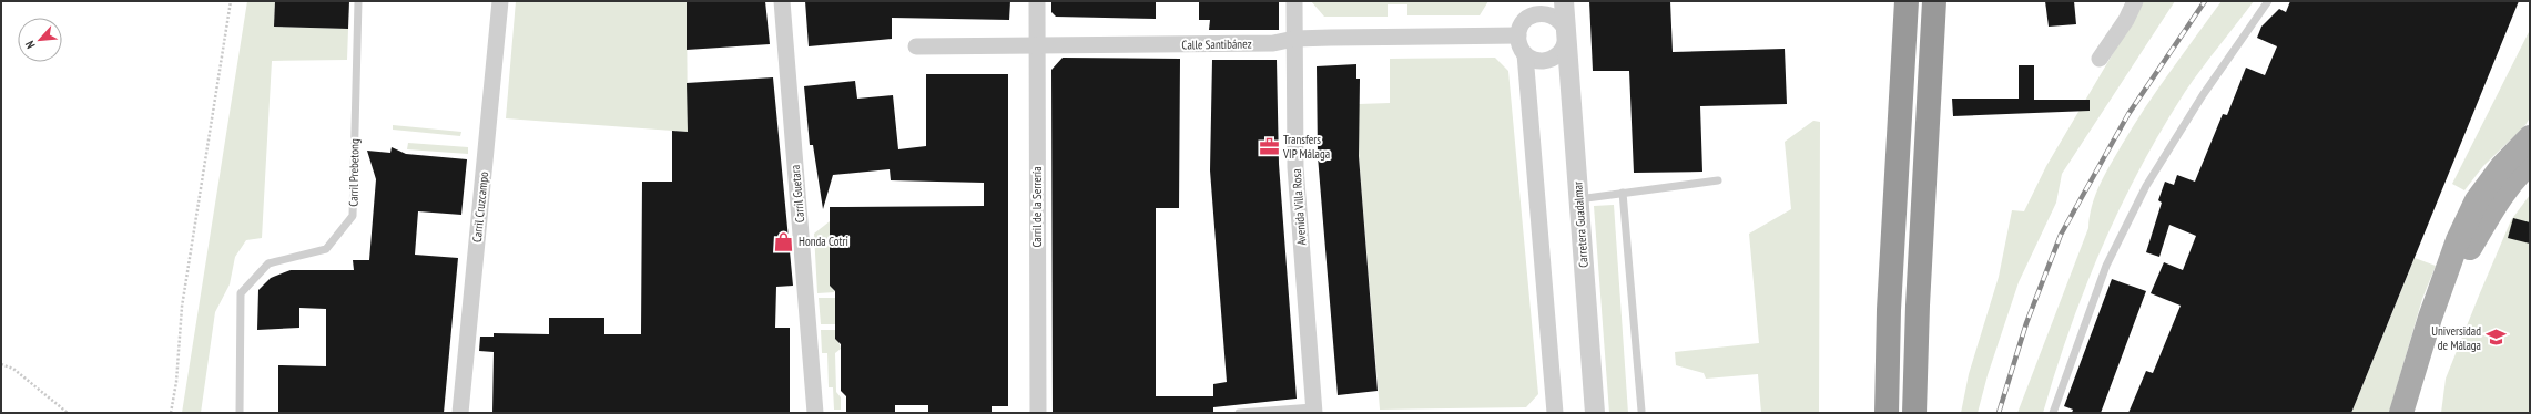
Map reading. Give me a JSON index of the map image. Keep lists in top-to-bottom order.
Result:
{
  "streets": {
    "street": [
      "Calle Santibánez",
      "Carril Guetara",
      "Carril Cruzcampo",
      "Carril de la Serrería",
      "Avenida Villa Rosa",
      "Carretera Guadalmar"
    ],
    "lane": ["Carril Prebetong"]
  },
  "crossings": [
    ["Calle Santibánez", "Carril de la Serrería"],
    ["Calle Santibánez", "Avenida Villa Rosa"],
    ["Calle Santibánez", "Carretera Guadalmar"]
  ],
  "places": {
    "office": ["Transfers VIP Málaga"],
    "shop": ["Honda Cotri"],
    "school or university": ["Universidad de Málaga"]
  },
  "north": "bottom left"
}
